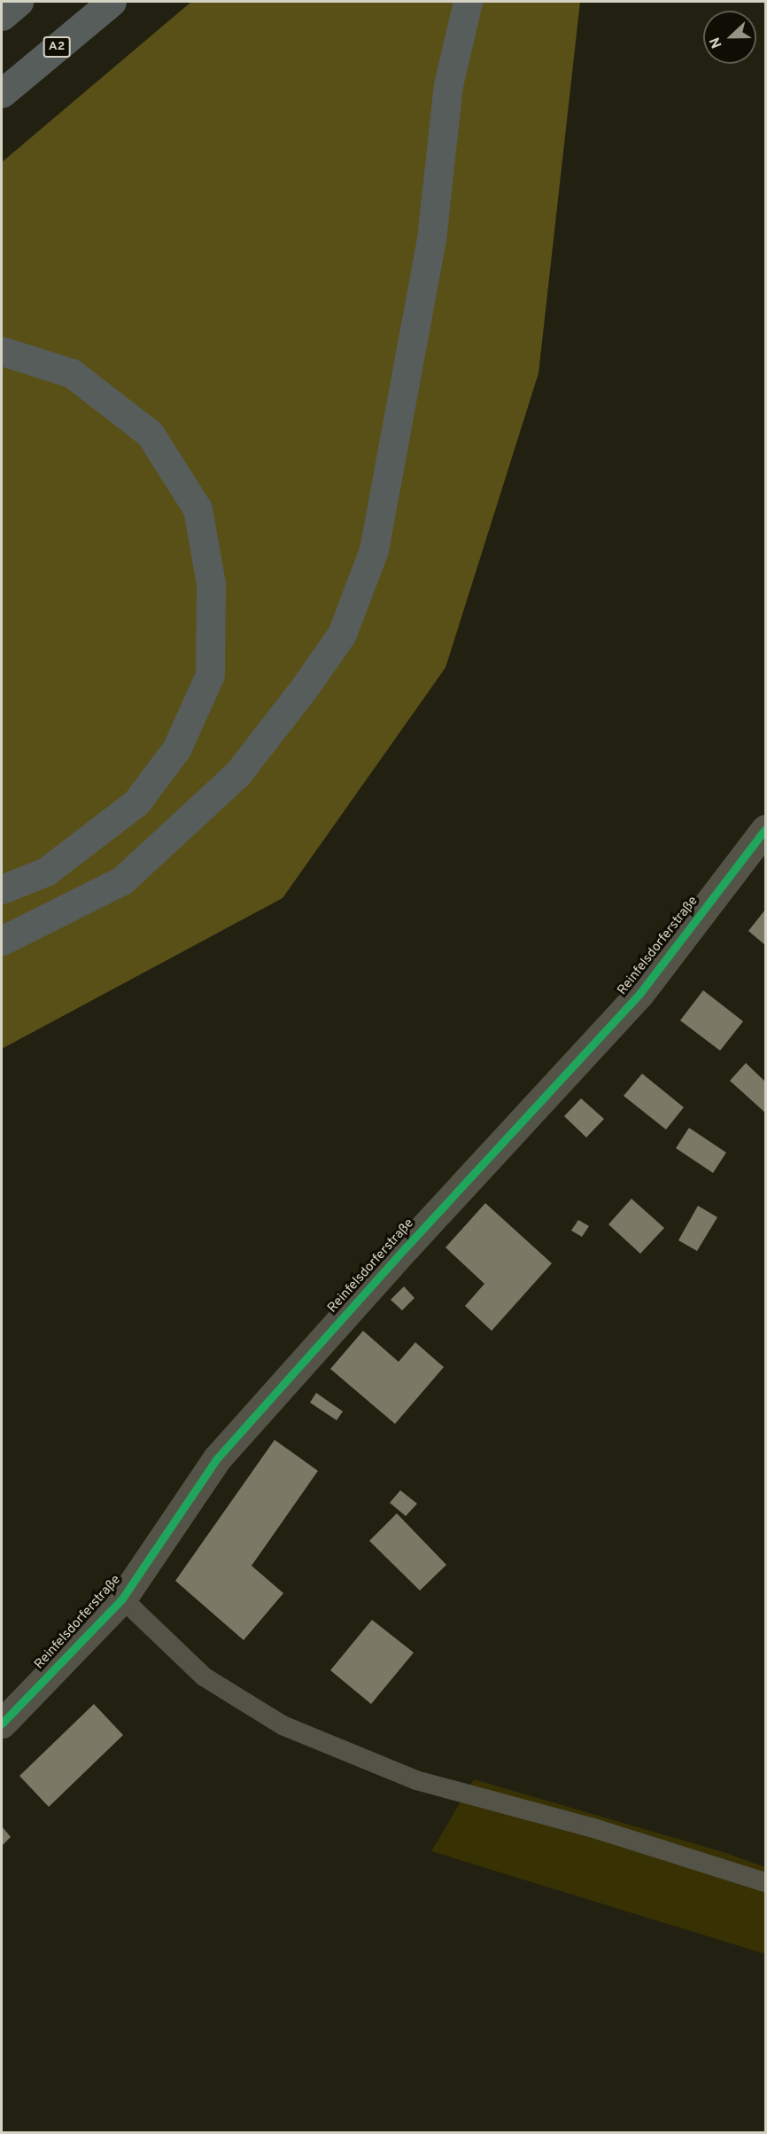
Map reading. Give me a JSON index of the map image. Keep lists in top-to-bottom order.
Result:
{
  "streets": {
    "highway": ["A2"],
    "street": ["Reinfelsdorferstraße"]
  },
  "north": "left"
}
